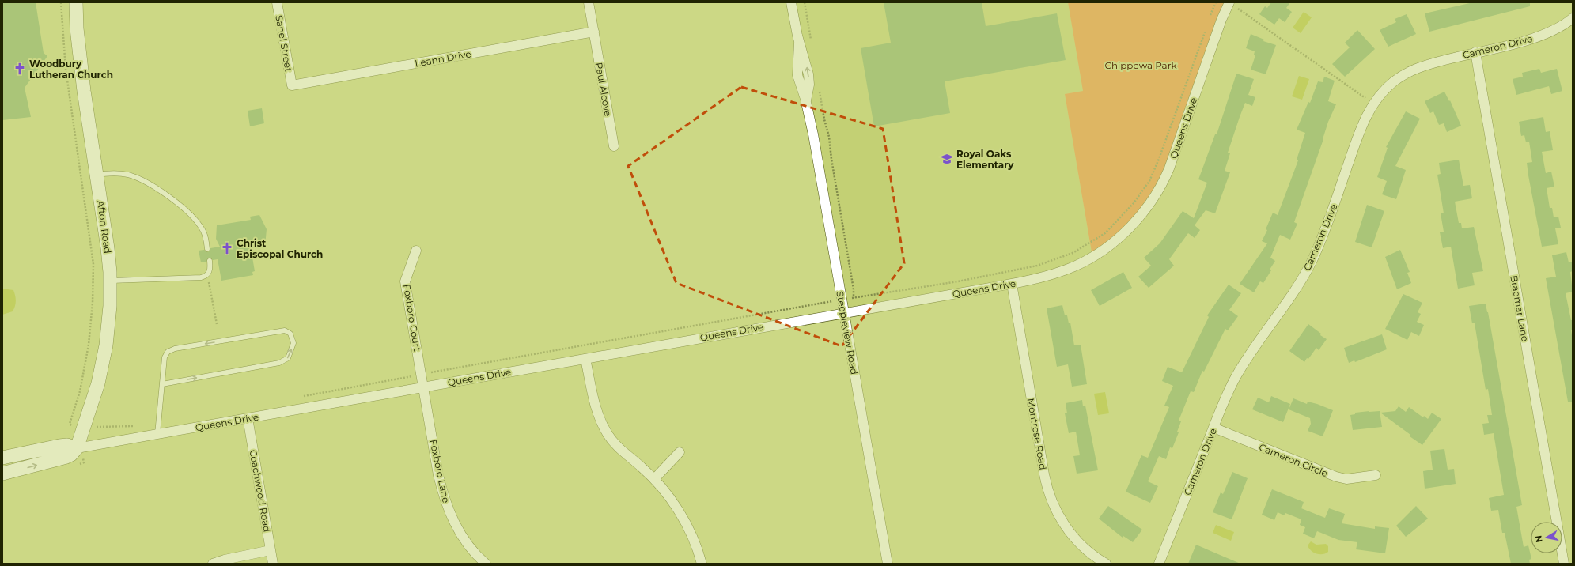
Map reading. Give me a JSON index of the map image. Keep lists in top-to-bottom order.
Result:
{
  "streets": {
    "street": [
      "Sanel Street",
      "Cameron Drive",
      "Leann Drive",
      "Paul Alcove",
      "Queens Drive",
      "Afton Road",
      "Braemar Lane",
      "Foxboro Court",
      "Steepleview Road",
      "Montrose Road",
      "Cameron Circle",
      "Foxboro Lane",
      "Coachwood Road"
    ]
  },
  "crossings": [
    ["Sanel Street", "Leann Drive"],
    ["Cameron Drive", "Braemar Lane"],
    ["Cameron Drive", "Cameron Circle"],
    ["Leann Drive", "Paul Alcove"],
    ["Queens Drive", "Afton Road"],
    ["Queens Drive", "Foxboro Court"],
    ["Queens Drive", "Steepleview Road"],
    ["Queens Drive", "Montrose Road"],
    ["Queens Drive", "Foxboro Lane"],
    ["Queens Drive", "Coachwood Road"],
    ["Foxboro Court", "Foxboro Lane"]
  ],
  "parks": ["Chippewa Park"],
  "places": {
    "church": ["Woodbury Lutheran Church", "Christ Episcopal Church"],
    "school or university": ["Royal Oaks Elementary"]
  },
  "north": "left"
}
